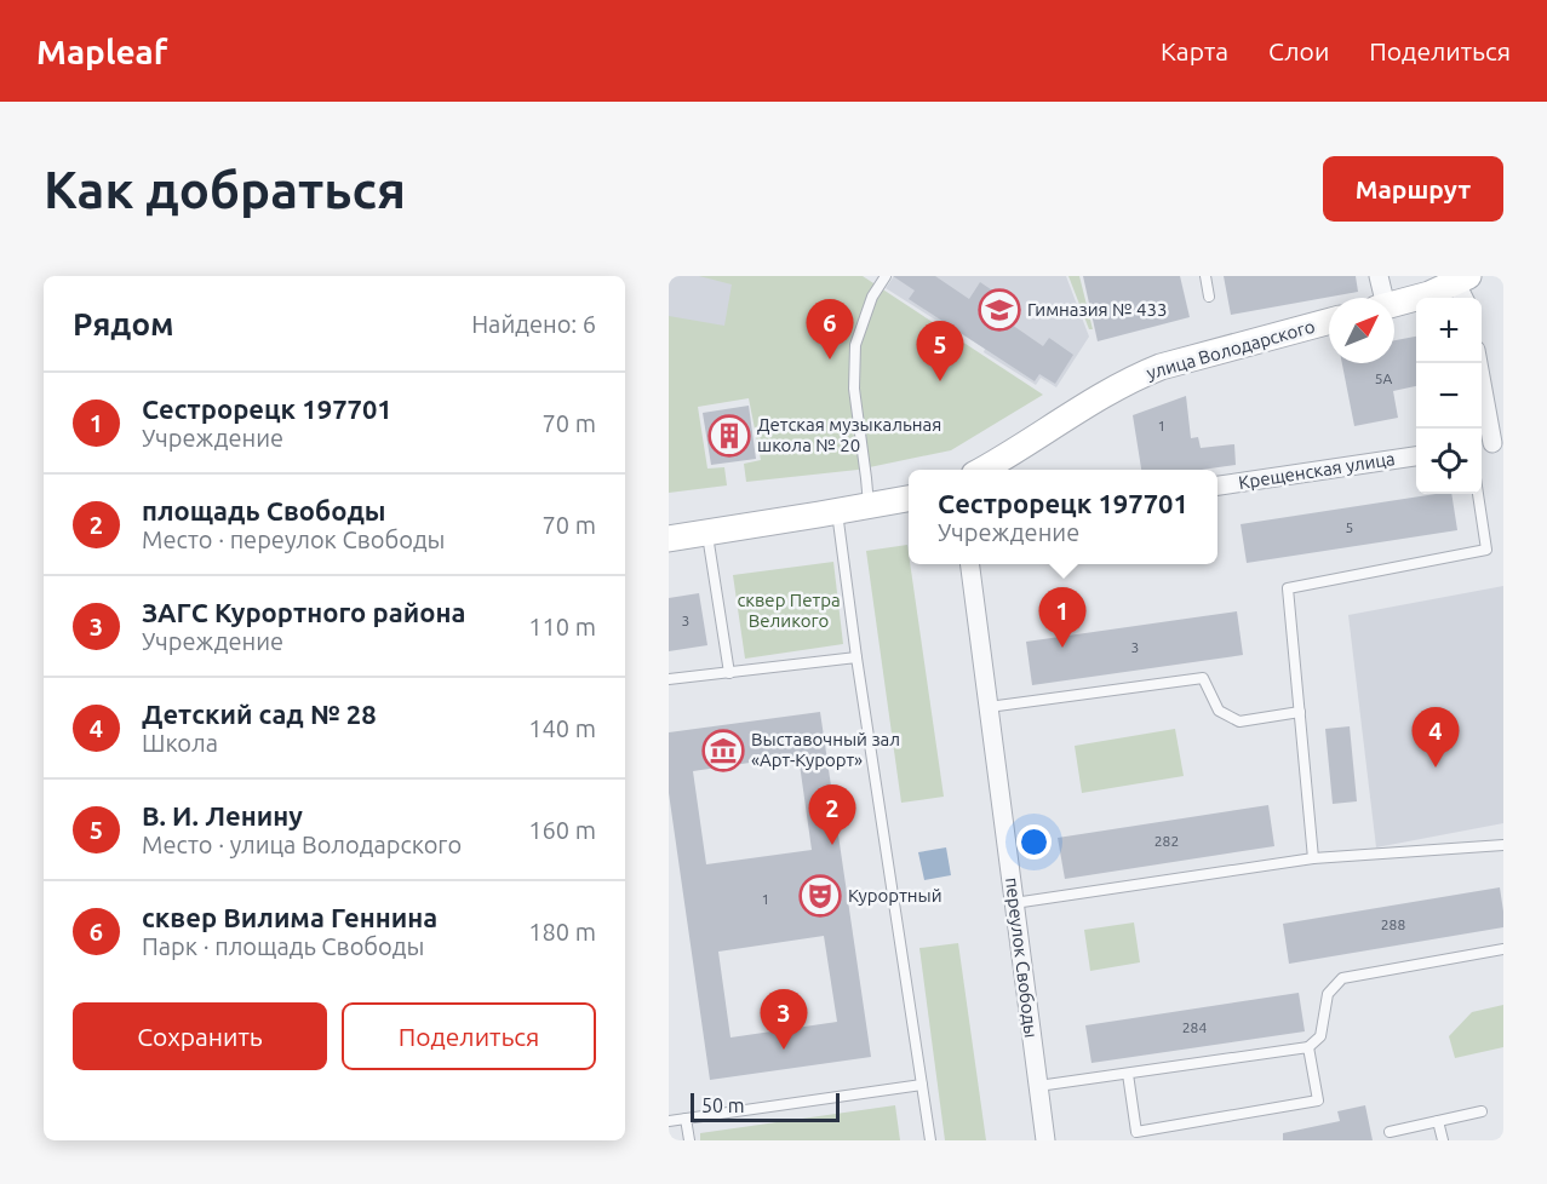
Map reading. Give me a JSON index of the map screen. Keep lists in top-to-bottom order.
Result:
{
  "streets": {
    "main road": ["улица Володарского"],
    "street": ["Крещенская улица", "переулок Свободы"]
  },
  "parks": ["сквер Петра Великого"],
  "places": {
    "school or university": ["Гимназия № 433"],
    "building": ["Детская музыкальная школа № 20"],
    "museum": ["Выставочный зал «Арт-Курорт»"],
    "theatre": ["Курортный"]
  },
  "house_numbers": [
    "5А",
    "1",
    "5",
    "3",
    "3",
    "282",
    "1",
    "288",
    "284"
  ],
  "scale_bar": "50 m",
  "north": "top right",
  "page": {
    "header": "Mapleaf",
    "nav": ["Карта", "Слои", "Поделиться"],
    "buttons": [
      "Маршрут",
      ["Сохранить", "Поделиться"]
    ],
    "title": "Как добраться",
    "heading": ["Рядом", "Найдено: 6"],
    "map_buttons": ["+", "−"],
    "pins": [
      "6",
      "5",
      "1",
      "4",
      "2",
      "3"
    ],
    "list": [
      {
        "mark": "1",
        "name": "Сестрорецк 197701",
        "note": "Учреждение",
        "value": "70 m"
      },
      {
        "mark": "2",
        "name": "площадь Свободы",
        "note": "Место · переулок Свободы",
        "value": "70 m"
      },
      {
        "mark": "3",
        "name": "ЗАГС Курортного района",
        "note": "Учреждение",
        "value": "110 m"
      },
      {
        "mark": "4",
        "name": "Детский сад № 28",
        "note": "Школа",
        "value": "140 m"
      },
      {
        "mark": "5",
        "name": "В. И. Ленину",
        "note": "Место · улица Володарского",
        "value": "160 m"
      },
      {
        "mark": "6",
        "name": "сквер Вилима Геннина",
        "note": "Парк · площадь Свободы",
        "value": "180 m"
      }
    ],
    "popup": ["Сестрорецк 197701", "Учреждение"],
    "scale": "50 m"
  }
}
